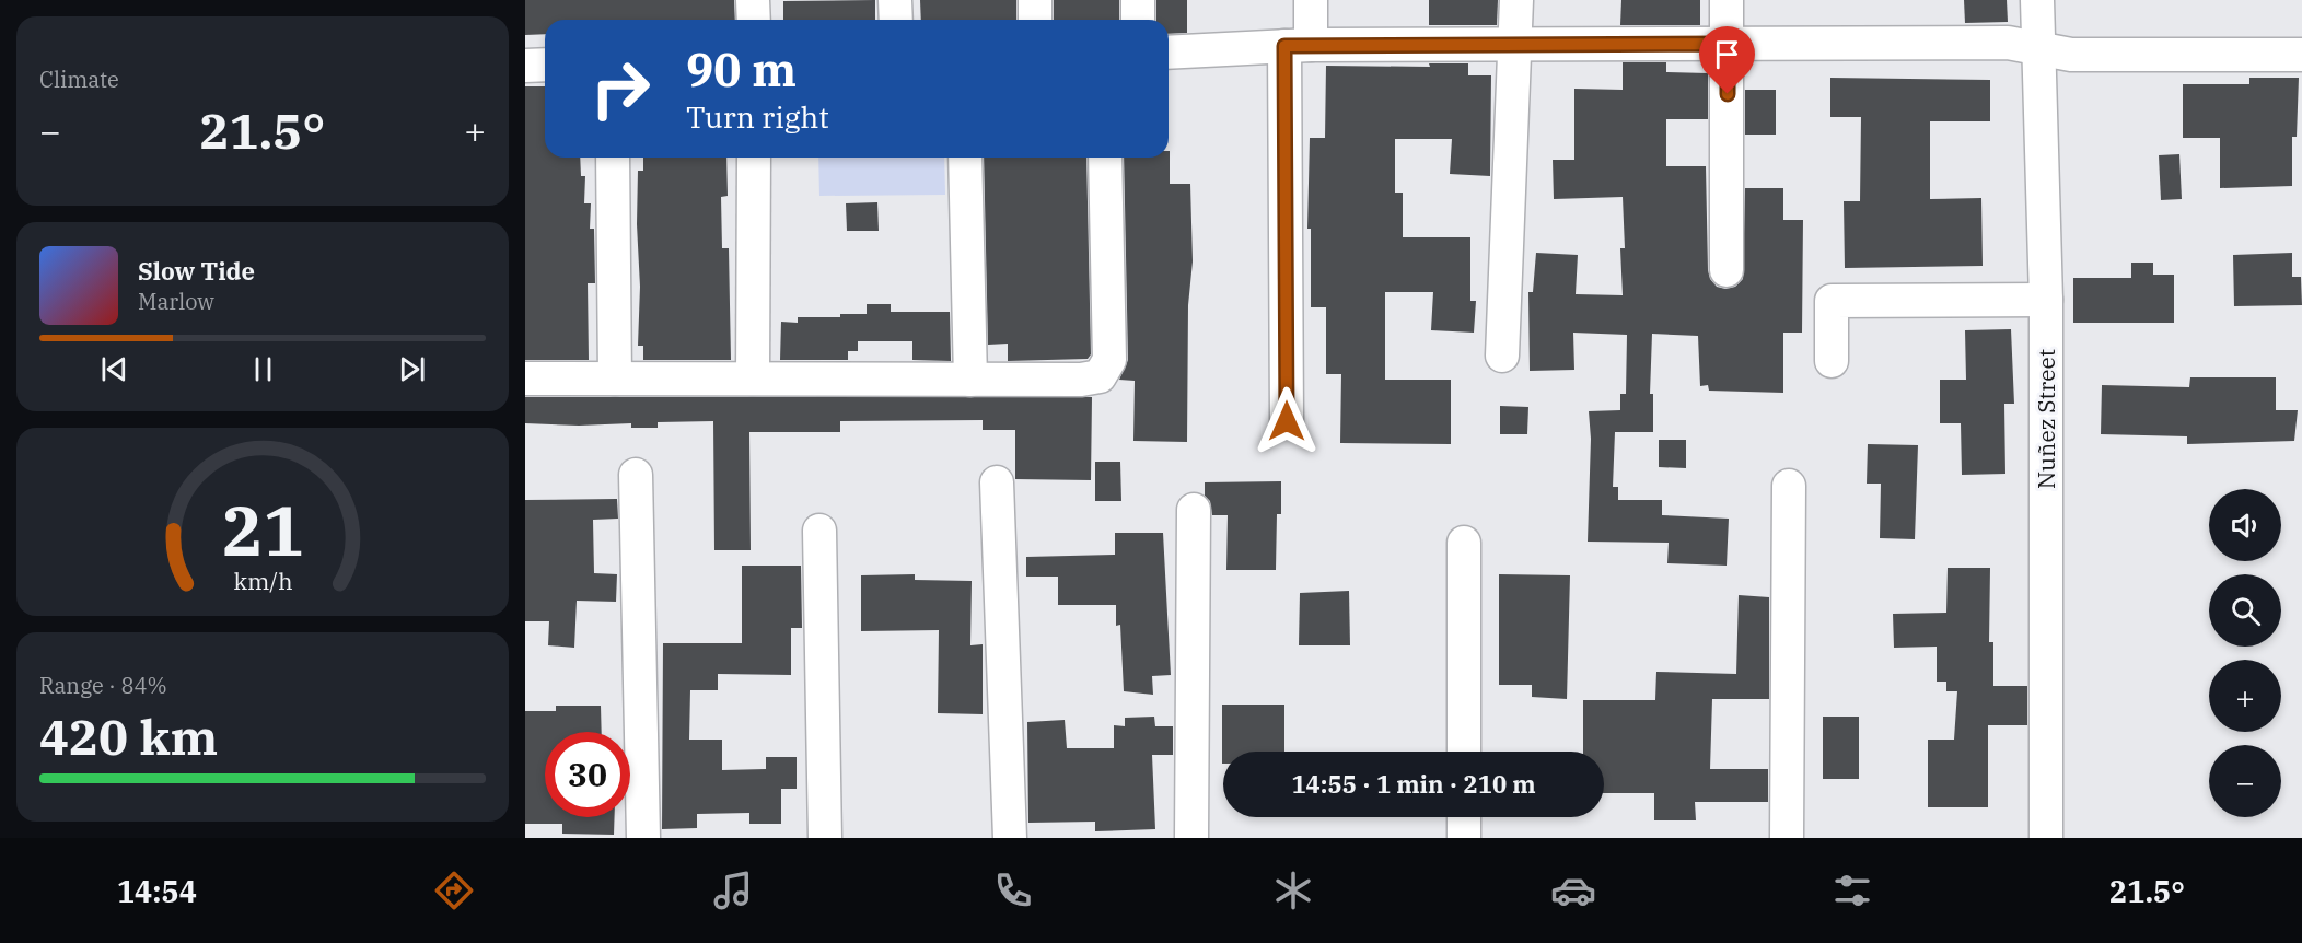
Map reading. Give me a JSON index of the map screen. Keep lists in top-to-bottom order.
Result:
{
  "streets": {
    "street": ["Nuñez Street"]
  },
  "page": {
    "tile": [
      "Climate",
      ["Range · 84%", "420 km"]
    ],
    "turn": ["90 m", "Turn right"],
    "heat": ["−", "21.5°", "+"],
    "song": ["Slow Tide", "Marlow"],
    "map_buttons": ["+", "−"],
    "limit": "30",
    "trip": "14:55 · 1 min · 210 m",
    "tabs": ["14:54", "21.5°"],
    "gauge": ["21", "km/h"]
  }
}
